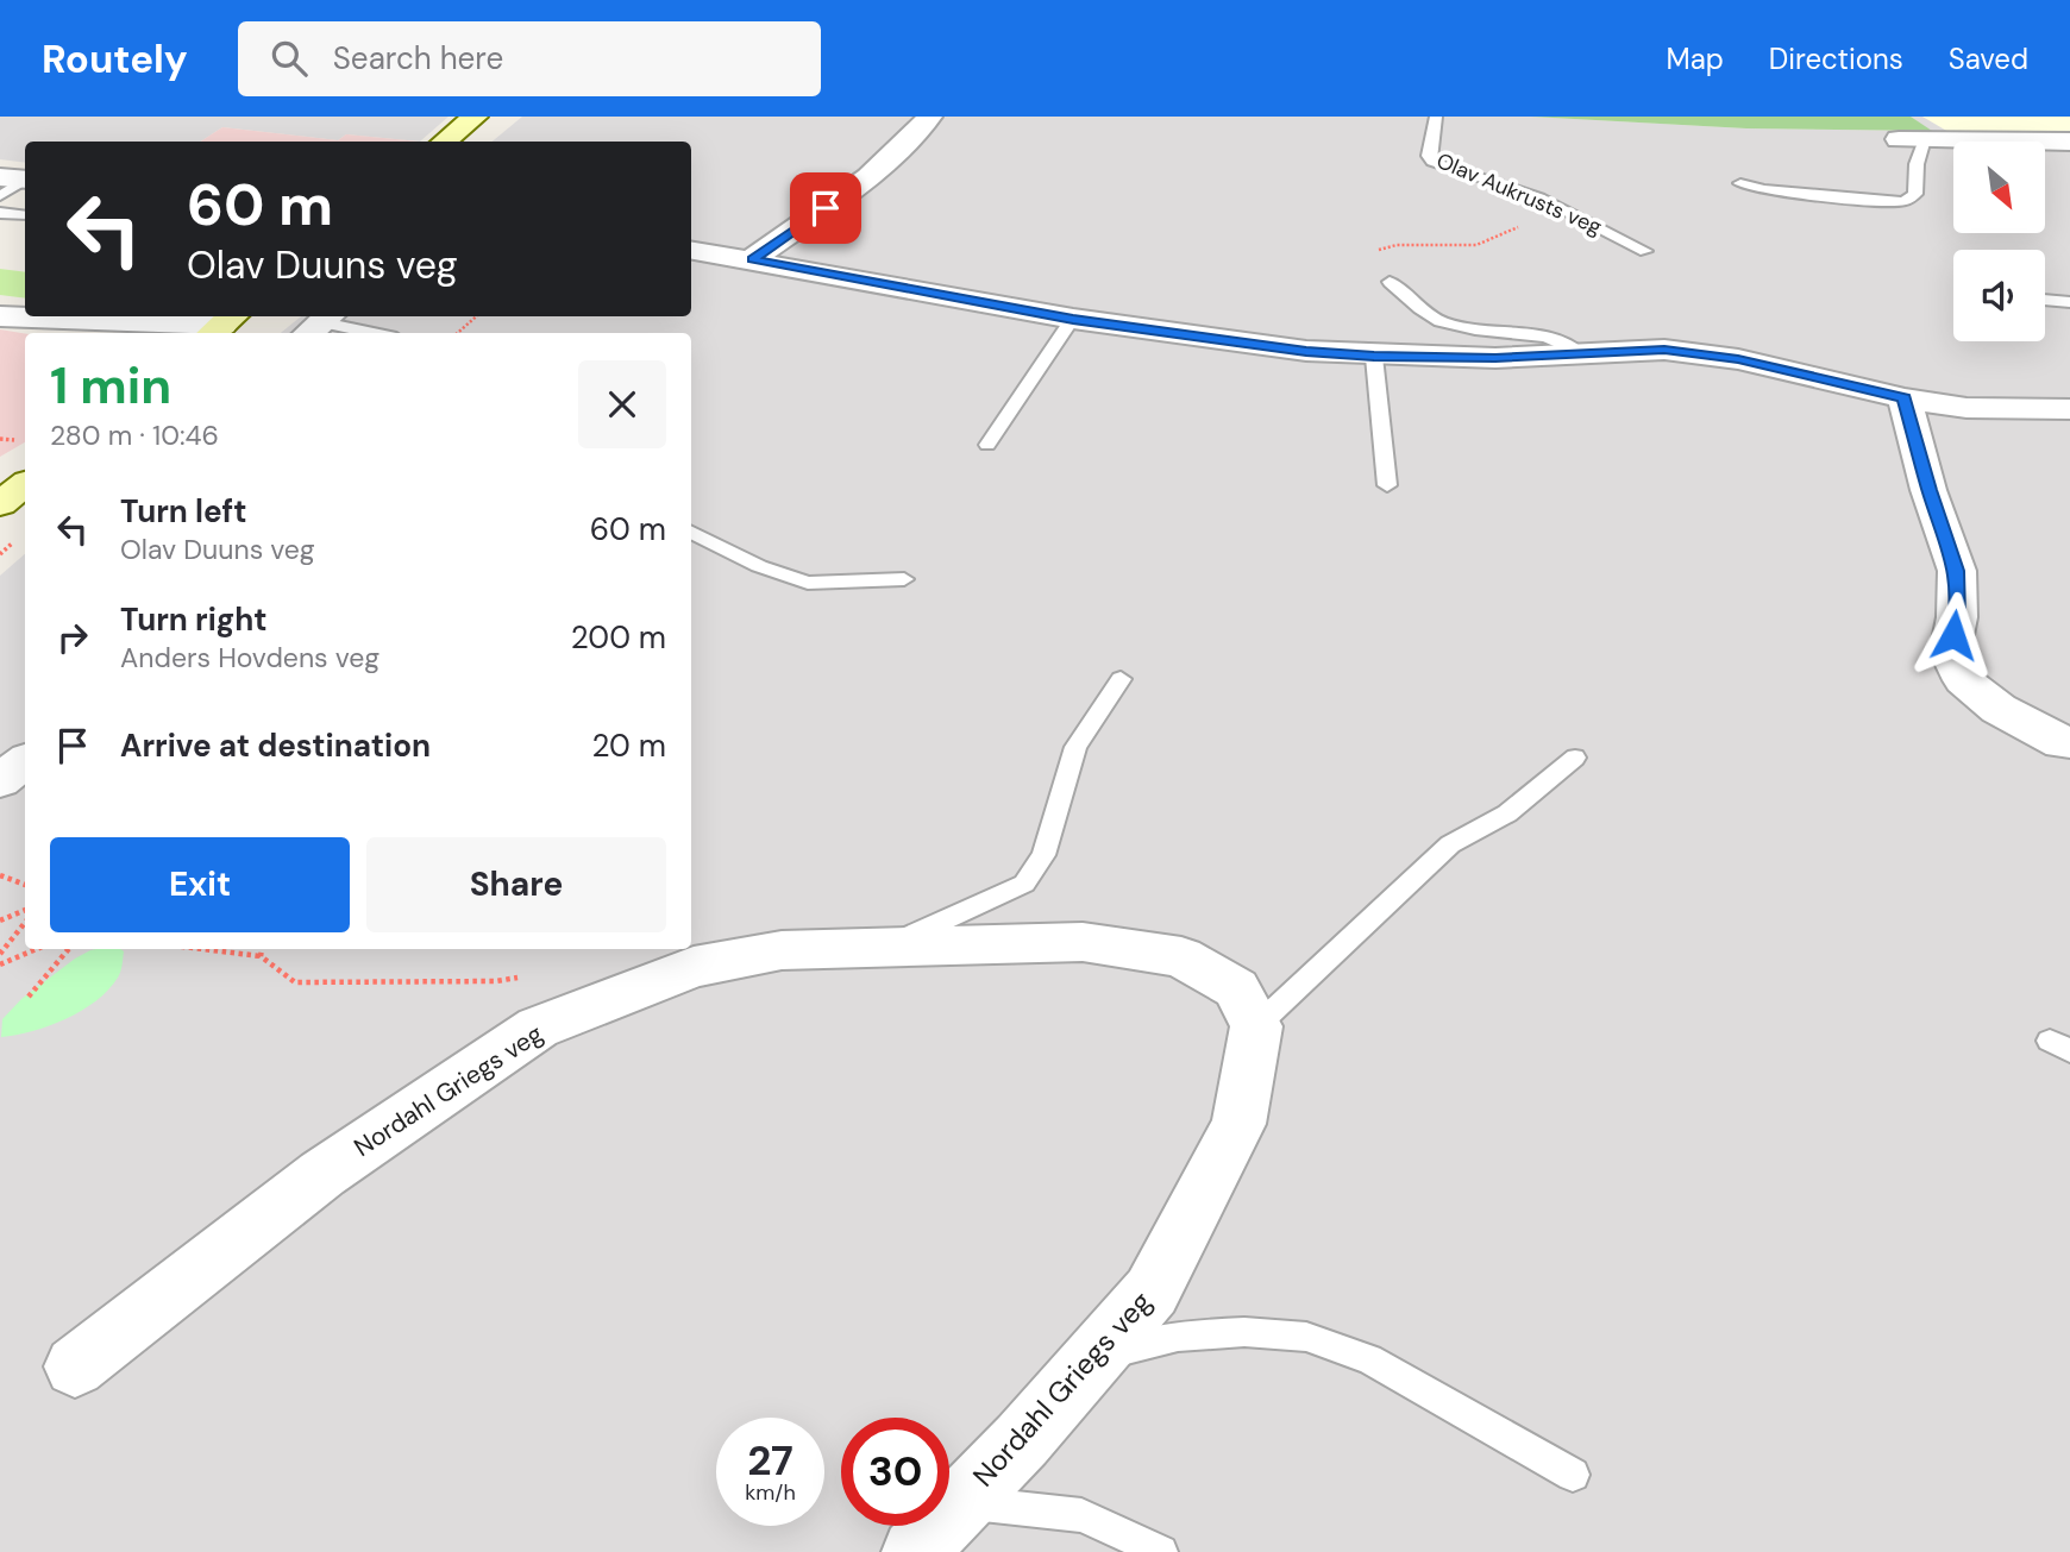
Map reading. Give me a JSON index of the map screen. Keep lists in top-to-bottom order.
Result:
{
  "streets": {
    "street": ["Nordahl Griegs veg"],
    "lane": ["Olav Aukrusts veg"]
  },
  "north": "bottom right",
  "page": {
    "header": "Routely",
    "search": "Search here",
    "nav": ["Map", "Directions", "Saved"],
    "turn": ["60 m", "Olav Duuns veg"],
    "heading": ["1 min", "280 m · 10:46"],
    "list": [
      {
        "name": "Turn left",
        "note": "Olav Duuns veg",
        "value": "60 m"
      },
      {
        "name": "Turn right",
        "note": "Anders Hovdens veg",
        "value": "200 m"
      },
      {
        "name": "Arrive at destination",
        "value": "20 m"
      }
    ],
    "buttons": ["Exit", "Share"],
    "speed": "27 km/h",
    "limit": "30"
  }
}
